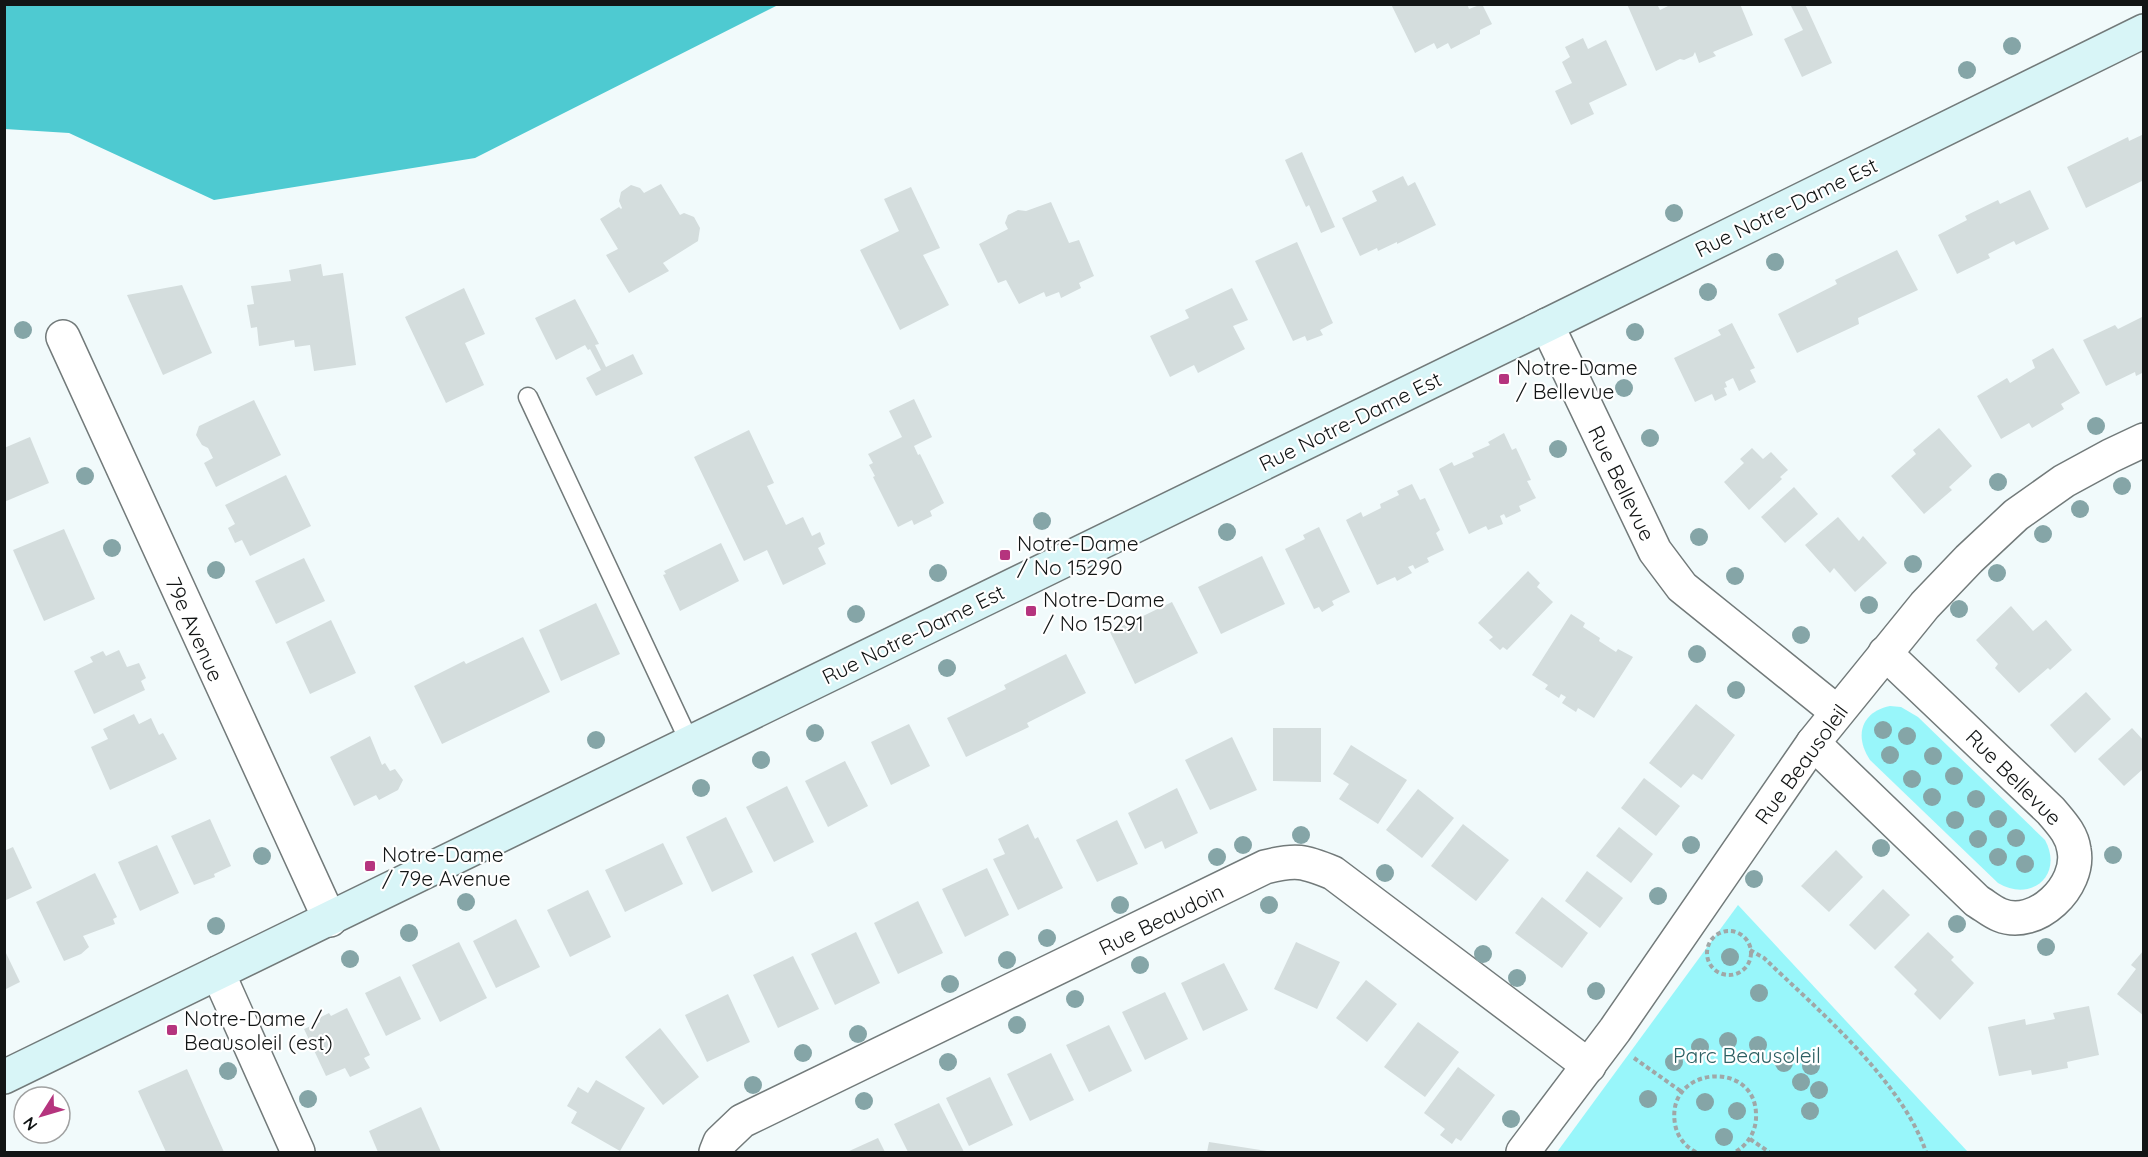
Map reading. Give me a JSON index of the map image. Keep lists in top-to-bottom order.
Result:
{
  "streets": {
    "main road": ["Rue Notre-Dame Est"],
    "street": [
      "Rue Bellevue",
      "79e Avenue",
      "Rue Beausoleil",
      "Rue Beaudoin"
    ]
  },
  "crossings": [
    ["Rue Notre-Dame Est", "Rue Bellevue"],
    ["Rue Notre-Dame Est", "79e Avenue"],
    ["Rue Bellevue", "Rue Beausoleil"],
    ["Rue Beausoleil", "Rue Beaudoin"]
  ],
  "parks": ["Parc Beausoleil"],
  "places": {
    "transit": [
      "Notre-Dame / Bellevue",
      "Notre-Dame / No 15290",
      "Notre-Dame / No 15291",
      "Notre-Dame / 79e Avenue",
      "Notre-Dame / Beausoleil (est)"
    ]
  },
  "north": "bottom left"
}
